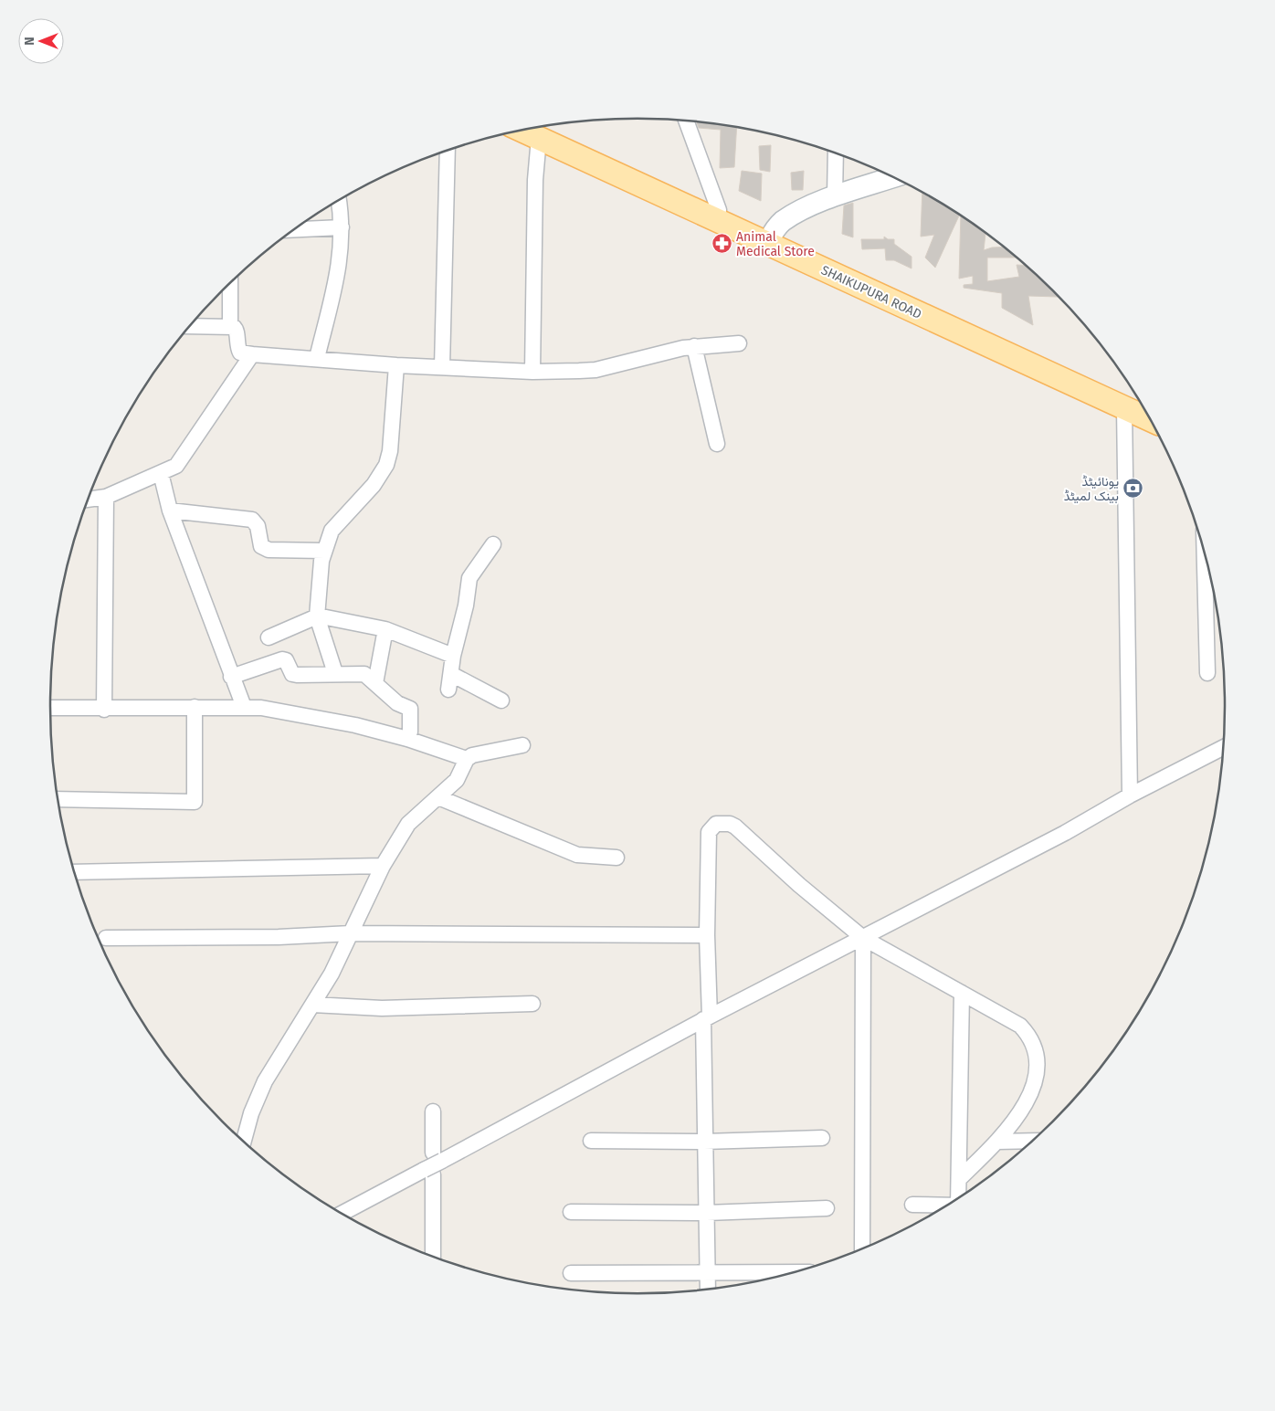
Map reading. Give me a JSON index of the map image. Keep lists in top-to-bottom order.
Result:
{
  "streets": {
    "main road": ["SHAIKUPURA ROAD"]
  },
  "places": {
    "pharmacy": ["Animal Medical Store"],
    "bank": ["یونائیٹڈ بینک لمیٹڈ"]
  },
  "north": "left"
}
